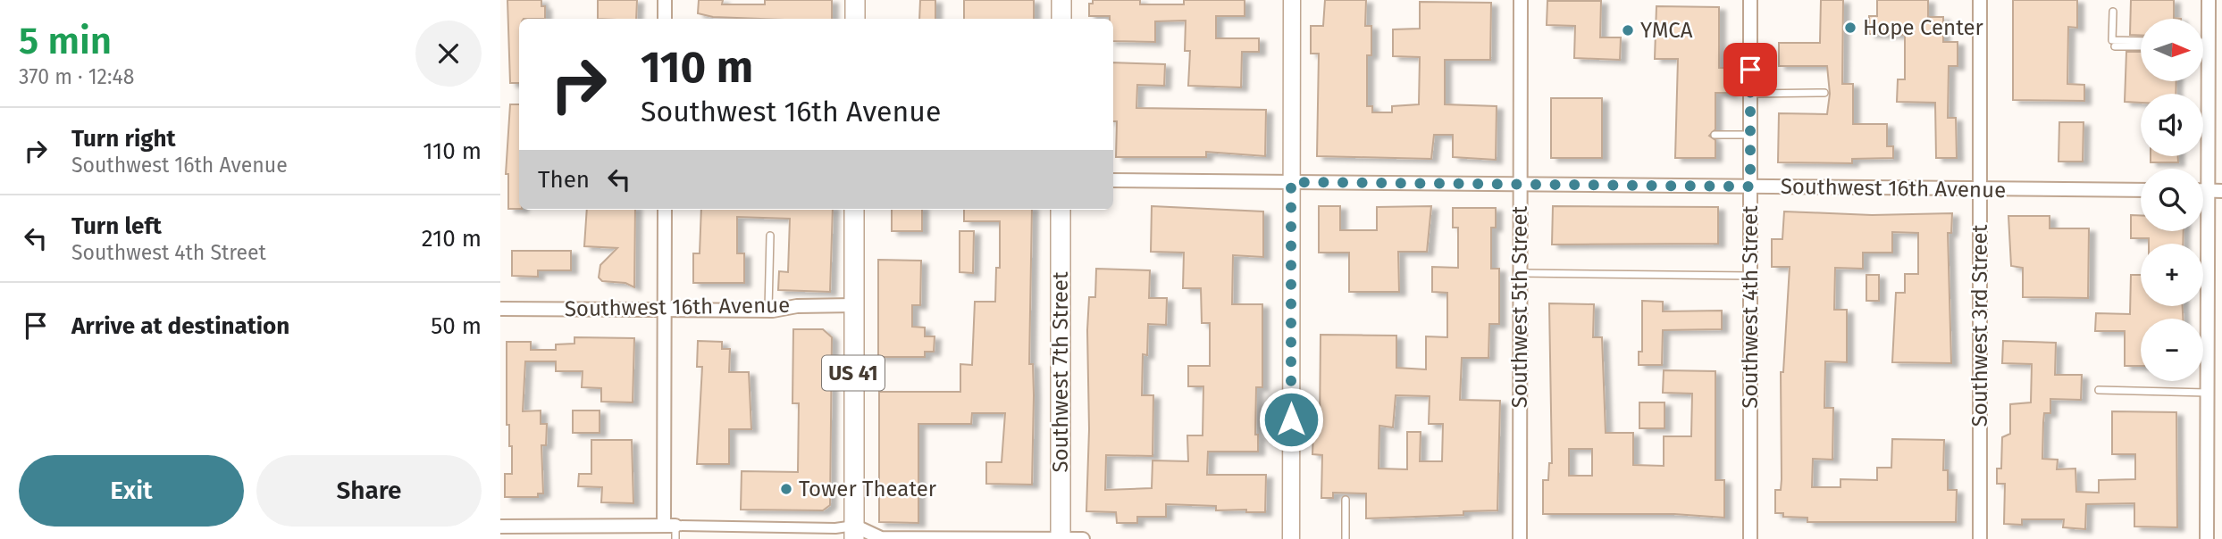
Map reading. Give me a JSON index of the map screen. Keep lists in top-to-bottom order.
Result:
{
  "streets": {
    "main road": ["Southwest 7th Street", "US 41"],
    "street": [
      "Southwest 16th Avenue",
      "Southwest 5th Street",
      "Southwest 4th Street",
      "Southwest 3rd Street"
    ]
  },
  "crossings": [
    ["Southwest 16th Avenue", "Southwest 5th Street"],
    ["Southwest 16th Avenue", "Southwest 4th Street"],
    ["Southwest 16th Avenue", "Southwest 3rd Street"],
    ["Southwest 16th Avenue", "US 41"]
  ],
  "places": ["Hope Center", "YMCA", "Tower Theater"],
  "north": "right",
  "page": {
    "heading": ["5 min", "370 m · 12:48"],
    "map_buttons": ["+", "−"],
    "turn": ["110 m", "Southwest 16th Avenue"],
    "list": [
      {
        "name": "Turn right",
        "note": "Southwest 16th Avenue",
        "value": "110 m"
      },
      {
        "name": "Turn left",
        "note": "Southwest 4th Street",
        "value": "210 m"
      },
      {
        "name": "Arrive at destination",
        "value": "50 m"
      }
    ],
    "then": "Then",
    "buttons": ["Exit", "Share"]
  }
}
